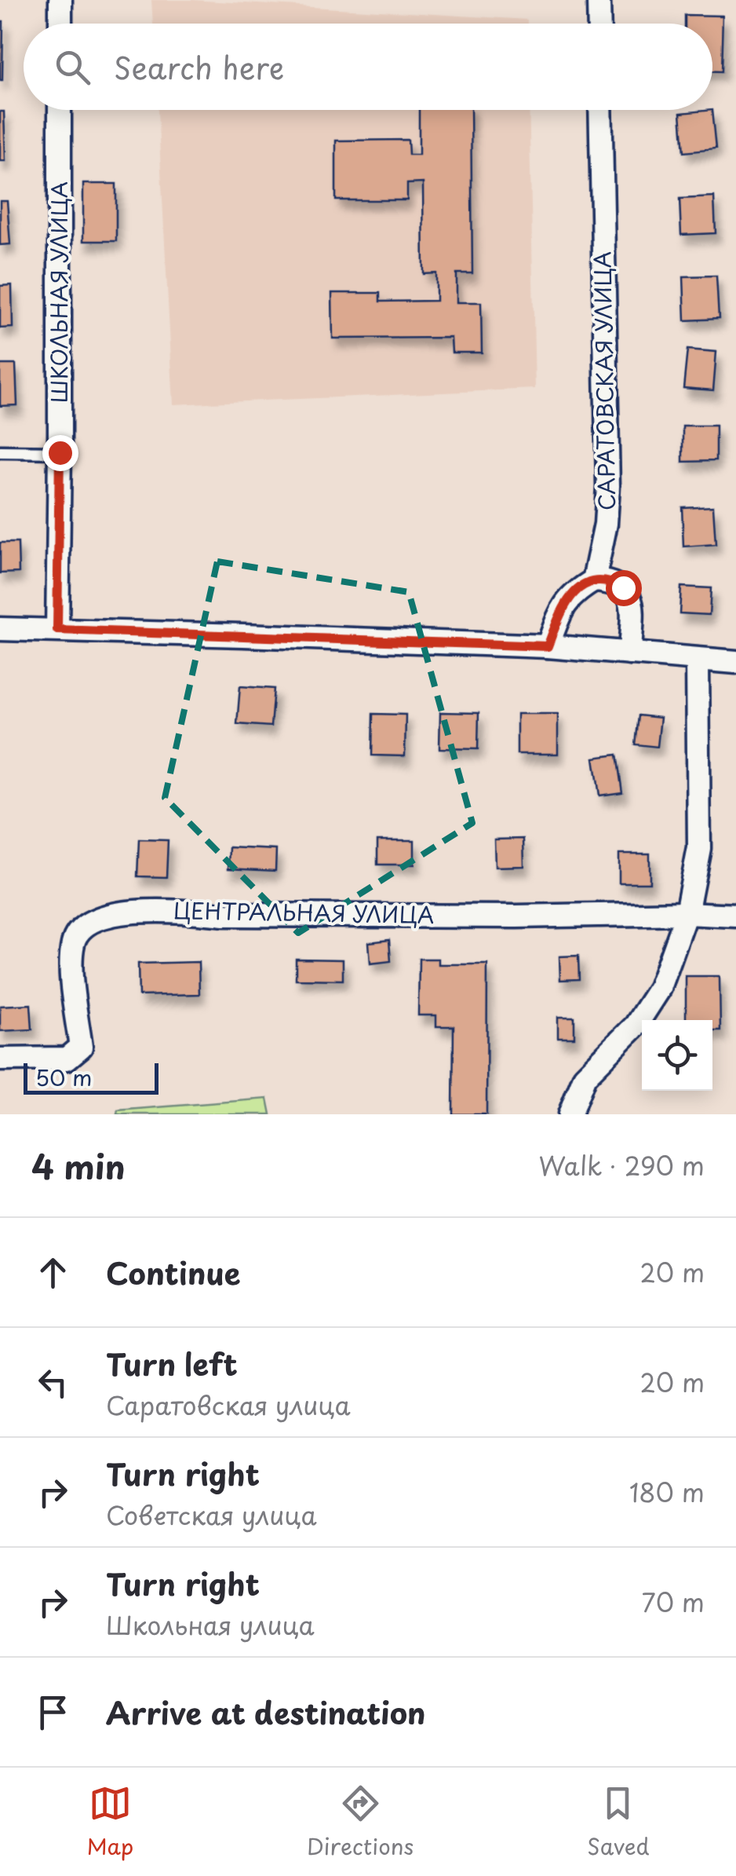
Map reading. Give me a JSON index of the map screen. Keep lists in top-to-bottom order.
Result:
{
  "streets": {
    "street": ["ШКОЛЬНАЯ УЛИЦА", "САРАТОВСКАЯ УЛИЦА", "ЦЕНТРАЛЬНАЯ УЛИЦА"]
  },
  "scale_bar": "50 m",
  "page": {
    "search": "Search here",
    "scale": "50 m",
    "heading": ["4 min", "Walk · 290 m"],
    "list": [
      ["Continue", "20 m"],
      ["Turn left", "Саратовская улица", "20 m"],
      ["Turn right", "Советская улица", "180 m"],
      ["Turn right", "Школьная улица", "70 m"],
      "Arrive at destination"
    ],
    "nav": ["Map", "Directions", "Saved"]
  }
}
